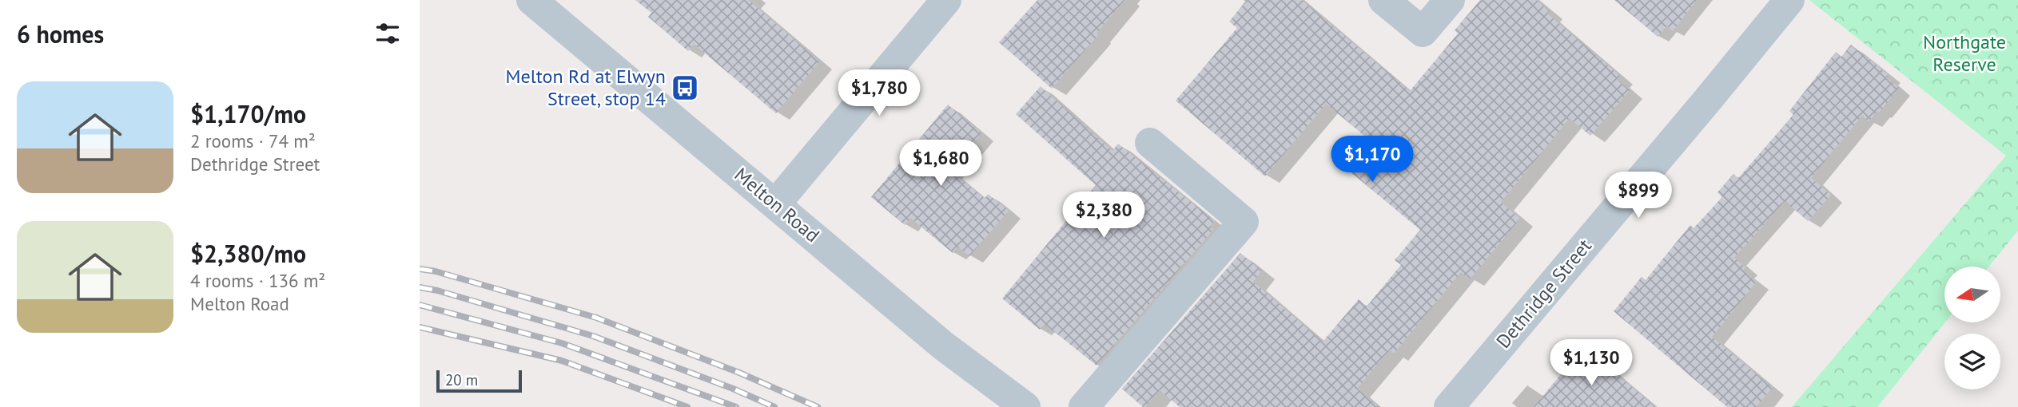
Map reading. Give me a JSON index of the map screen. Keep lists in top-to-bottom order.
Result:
{
  "streets": {
    "street": ["Melton Road", "Dethridge Street"]
  },
  "parks": ["Northgate Reserve"],
  "places": {
    "bus stop": ["Melton Rd at Elwyn Street, stop 14"]
  },
  "scale_bar": "20 m",
  "north": "left",
  "page": {
    "heading": "6 homes",
    "list": [
      {
        "name": "$1,170/mo",
        "note": "2 rooms · 74 m² · Dethridge Street"
      },
      {
        "name": "$2,380/mo",
        "note": "4 rooms · 136 m² · Melton Road"
      }
    ],
    "price": [
      "$1,780",
      "$1,170",
      "$1,680",
      "$899",
      "$2,380",
      "$1,130"
    ],
    "scale": "20 m"
  }
}
